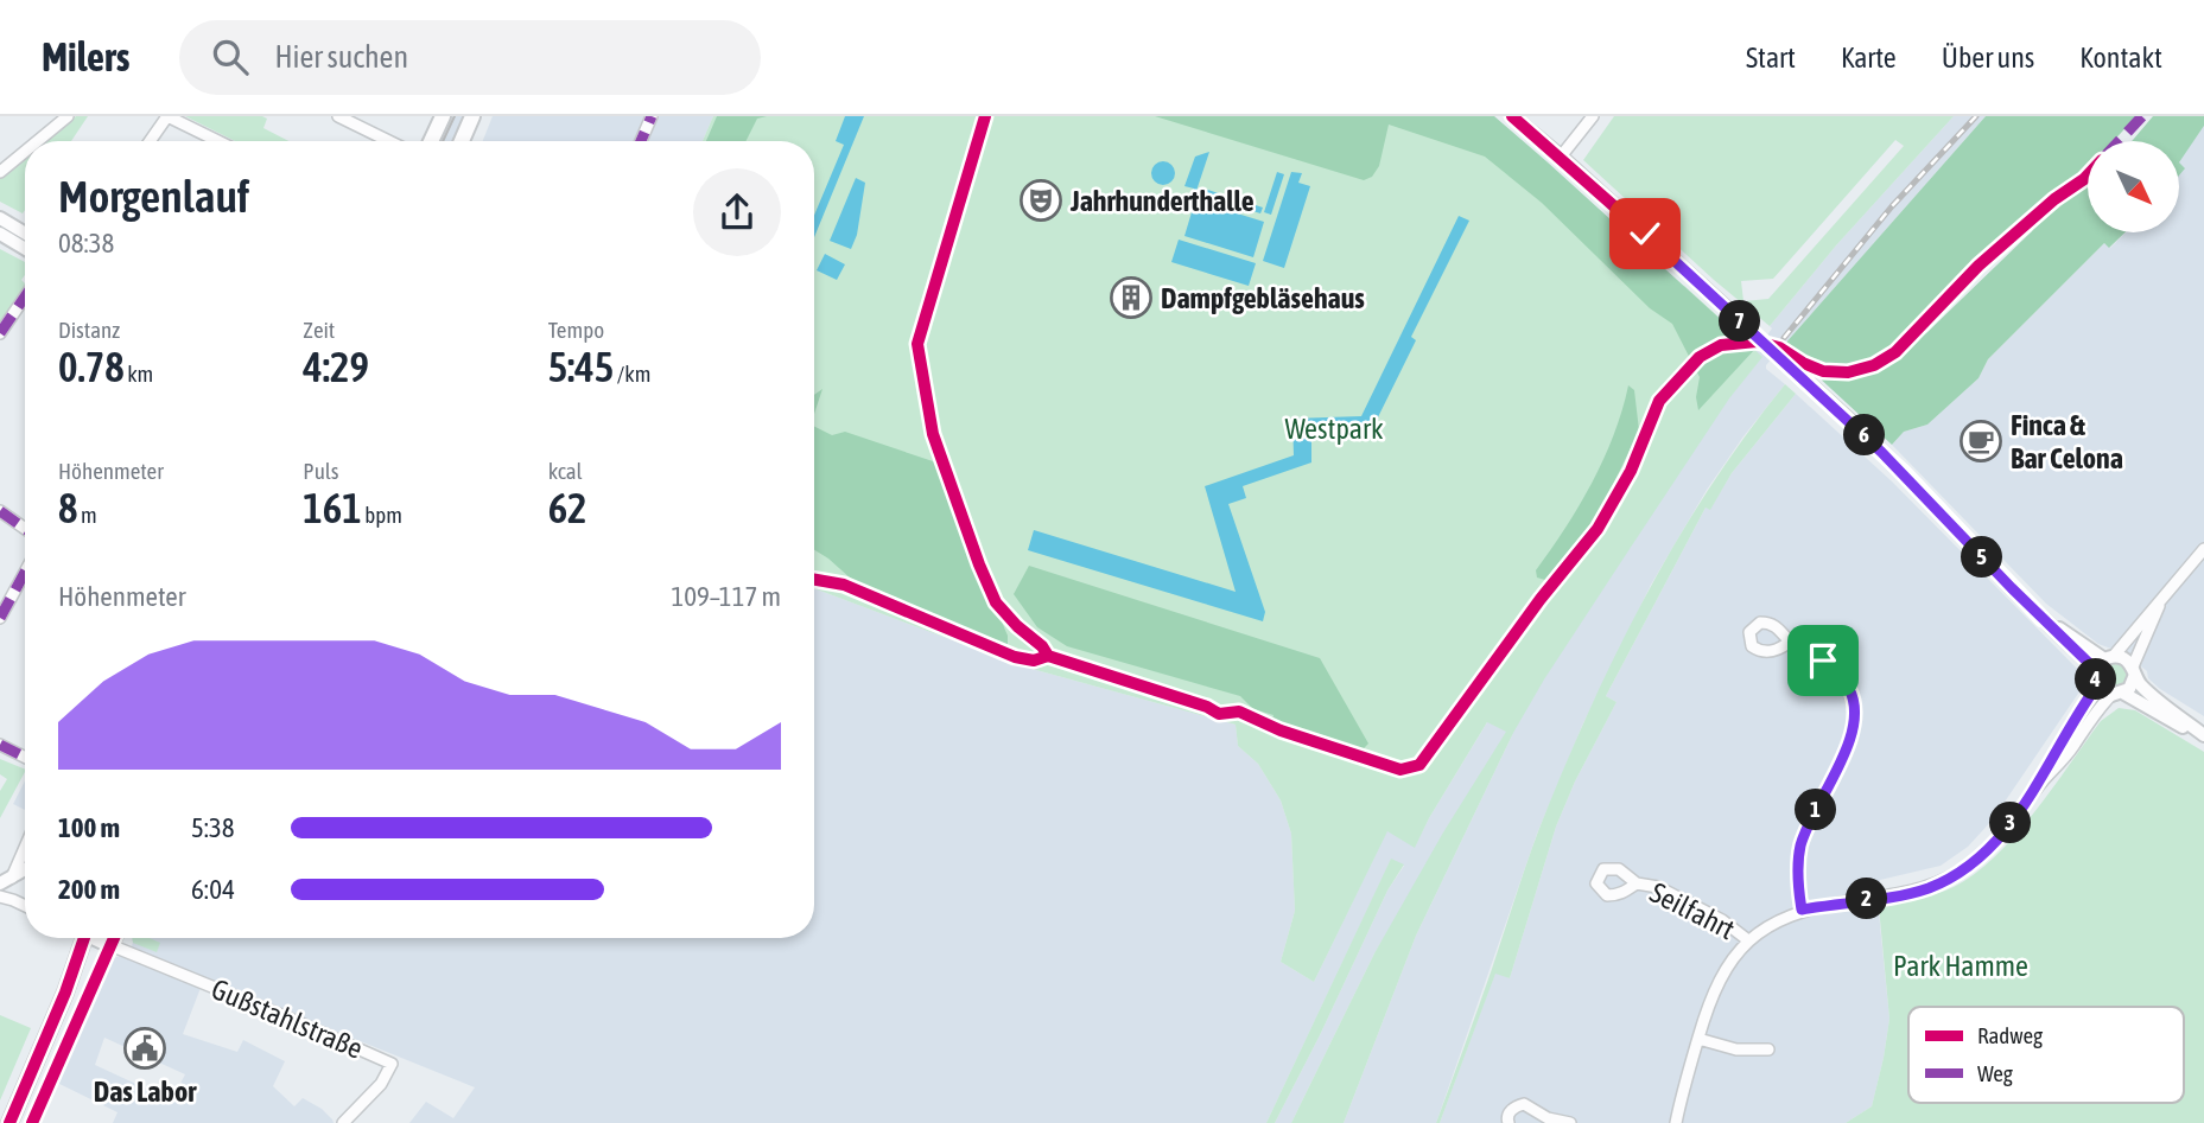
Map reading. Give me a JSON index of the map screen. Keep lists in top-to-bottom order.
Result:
{
  "streets": {
    "street": ["Seilfahrt", "Gußstahlstraße"]
  },
  "parks": ["Westpark", "Park Hamme"],
  "places": {
    "theatre": ["Jahrhunderthalle"],
    "building": ["Dampfgebläsehaus"],
    "cafe": ["Finca & Bar Celona"],
    "public building": ["Das Labor"]
  },
  "legend": ["Radweg", "Weg"],
  "north": "bottom right",
  "page": {
    "header": "Milers",
    "search": "Hier suchen",
    "nav": [
      "Start",
      "Karte",
      "Über uns",
      "Kontakt"
    ],
    "heading": ["Morgenlauf", "08:38"],
    "stats": [
      ["Distanz", "0.78 km"],
      ["Zeit", "4:29"],
      ["Tempo", "5:45 /km"],
      ["Höhenmeter", "8 m"],
      ["Puls", "161 bpm"],
      ["kcal", "62"]
    ],
    "pins": [
      "7",
      "6",
      "5",
      "4",
      "1",
      "3",
      "2"
    ],
    "chart": ["Höhenmeter", "109–117 m"],
    "list": [
      {
        "name": "100 m",
        "note": "5:38"
      },
      {
        "name": "200 m",
        "note": "6:04"
      }
    ]
  }
}
